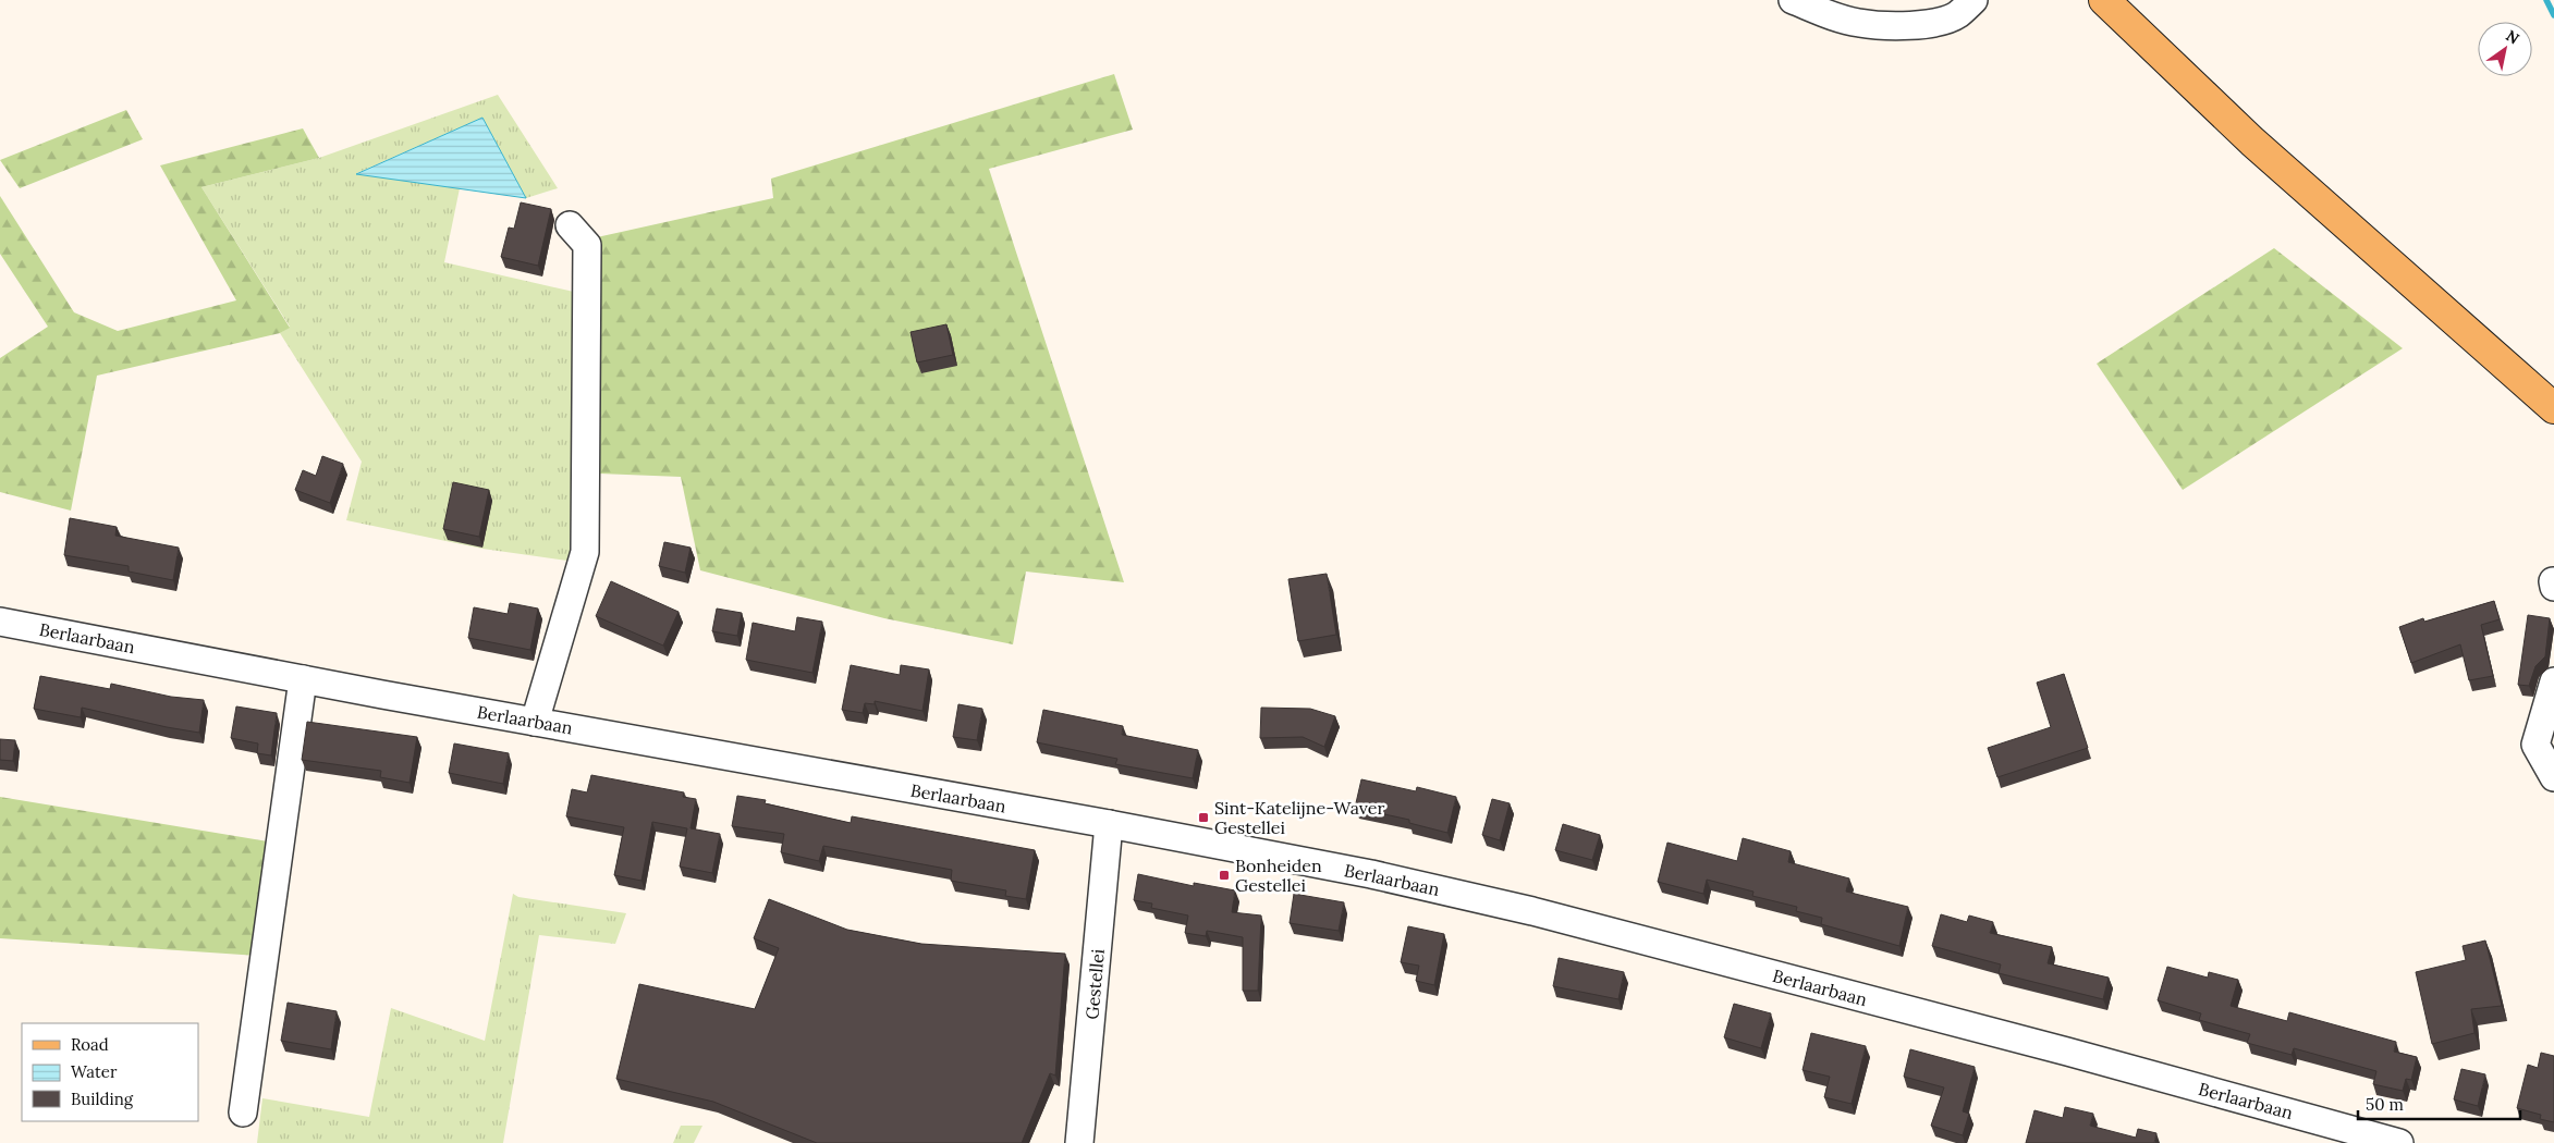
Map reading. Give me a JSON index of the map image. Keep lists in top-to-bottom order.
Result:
{
  "streets": {
    "street": ["Berlaarbaan", "Gestellei"]
  },
  "crossings": [
    ["Berlaarbaan", "Gestellei"]
  ],
  "places": {
    "transit": ["Sint-Katelijne-Waver Gestellei", "Bonheiden Gestellei"]
  },
  "legend": ["Road", "Water", "Building"],
  "scale_bar": "50 m",
  "north": "top right"
}
